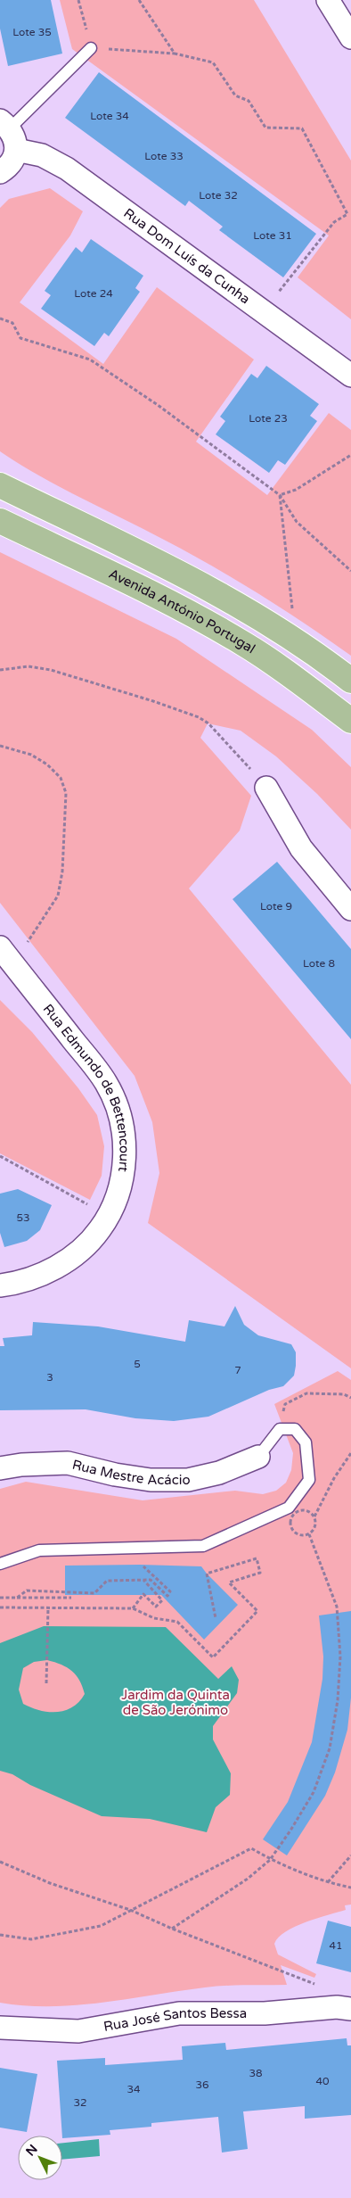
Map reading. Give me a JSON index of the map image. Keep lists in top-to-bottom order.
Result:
{
  "streets": {
    "main road": ["Avenida António Portugal"],
    "street": [
      "Rua Dom Luís da Cunha",
      "Rua Edmundo de Bettencourt",
      "Rua Mestre Acácio",
      "Rua José Santos Bessa"
    ]
  },
  "parks": ["Jardim da Quinta de São Jerónimo"],
  "house_numbers": [
    "Lote 35",
    "Lote 34",
    "Lote 33",
    "Lote 32",
    "Lote 31",
    "Lote 24",
    "Lote 23",
    "Lote 9",
    "Lote 8",
    "53",
    "5",
    "7",
    "3",
    "41",
    "38",
    "40",
    "36",
    "34",
    "32"
  ],
  "north": "top left"
}
